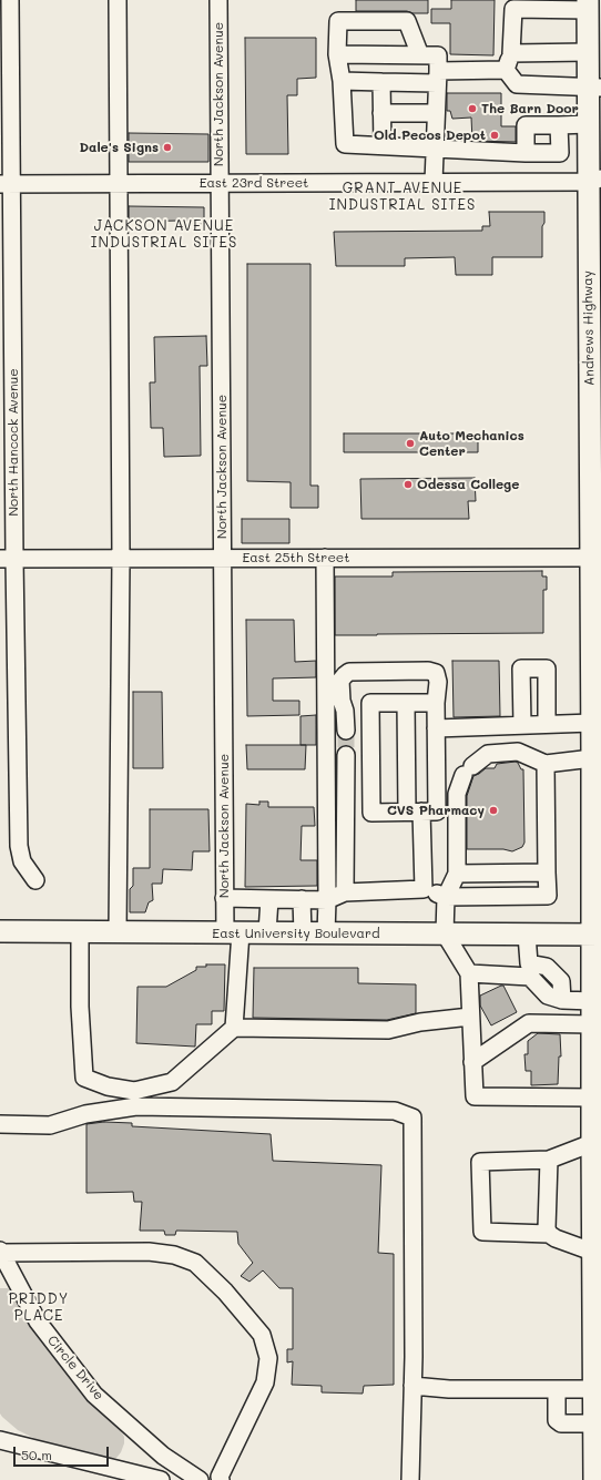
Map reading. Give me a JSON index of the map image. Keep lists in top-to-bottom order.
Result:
{
  "streets": {
    "main road": ["Andrews Highway", "East University Boulevard"],
    "street": [
      "North Jackson Avenue",
      "East 23rd Street",
      "North Hancock Avenue",
      "East 25th Street",
      "Circle Drive"
    ]
  },
  "crossings": [
    ["North Jackson Avenue", "East 23rd Street"],
    ["North Jackson Avenue", "East 25th Street"],
    ["North Jackson Avenue", "East University Boulevard"],
    ["East 23rd Street", "Andrews Highway"],
    ["East 23rd Street", "North Hancock Avenue"],
    ["Andrews Highway", "East 25th Street"],
    ["Andrews Highway", "East University Boulevard"],
    ["North Hancock Avenue", "East 25th Street"]
  ],
  "districts": ["GRANT AVENUE INDUSTRIAL SITES", "JACKSON AVENUE INDUSTRIAL SITES", "PRIDDY PLACE"],
  "places": [
    "The Barn Door",
    "Old Pecos Depot",
    "Dale's Signs",
    "Auto Mechanics Center",
    "Odessa College",
    "CVS Pharmacy"
  ],
  "scale_bar": "50 m"
}
